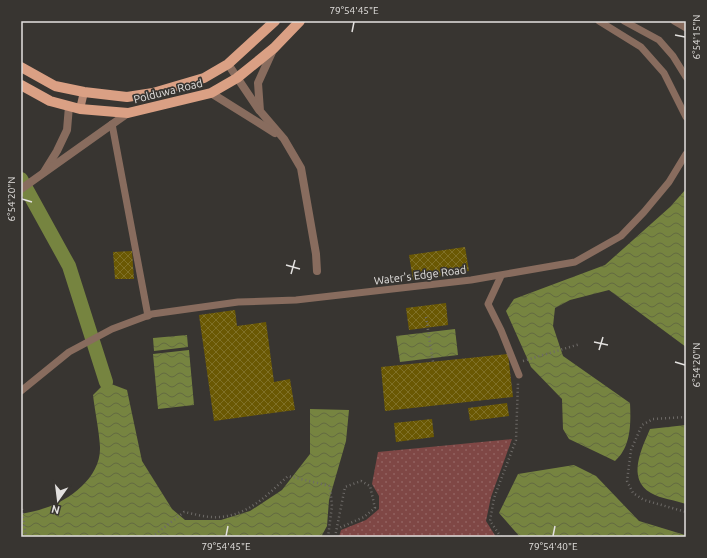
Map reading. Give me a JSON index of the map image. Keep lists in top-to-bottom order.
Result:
{
  "streets": {
    "main road": ["Polduwa Road"],
    "lane": ["Water's Edge Road"]
  },
  "north": "bottom",
  "coordinates": [
    "79°54'45\"E",
    "6°54'15\"N",
    "6°54'20\"N",
    "79°54'40\"E"
  ]
}
